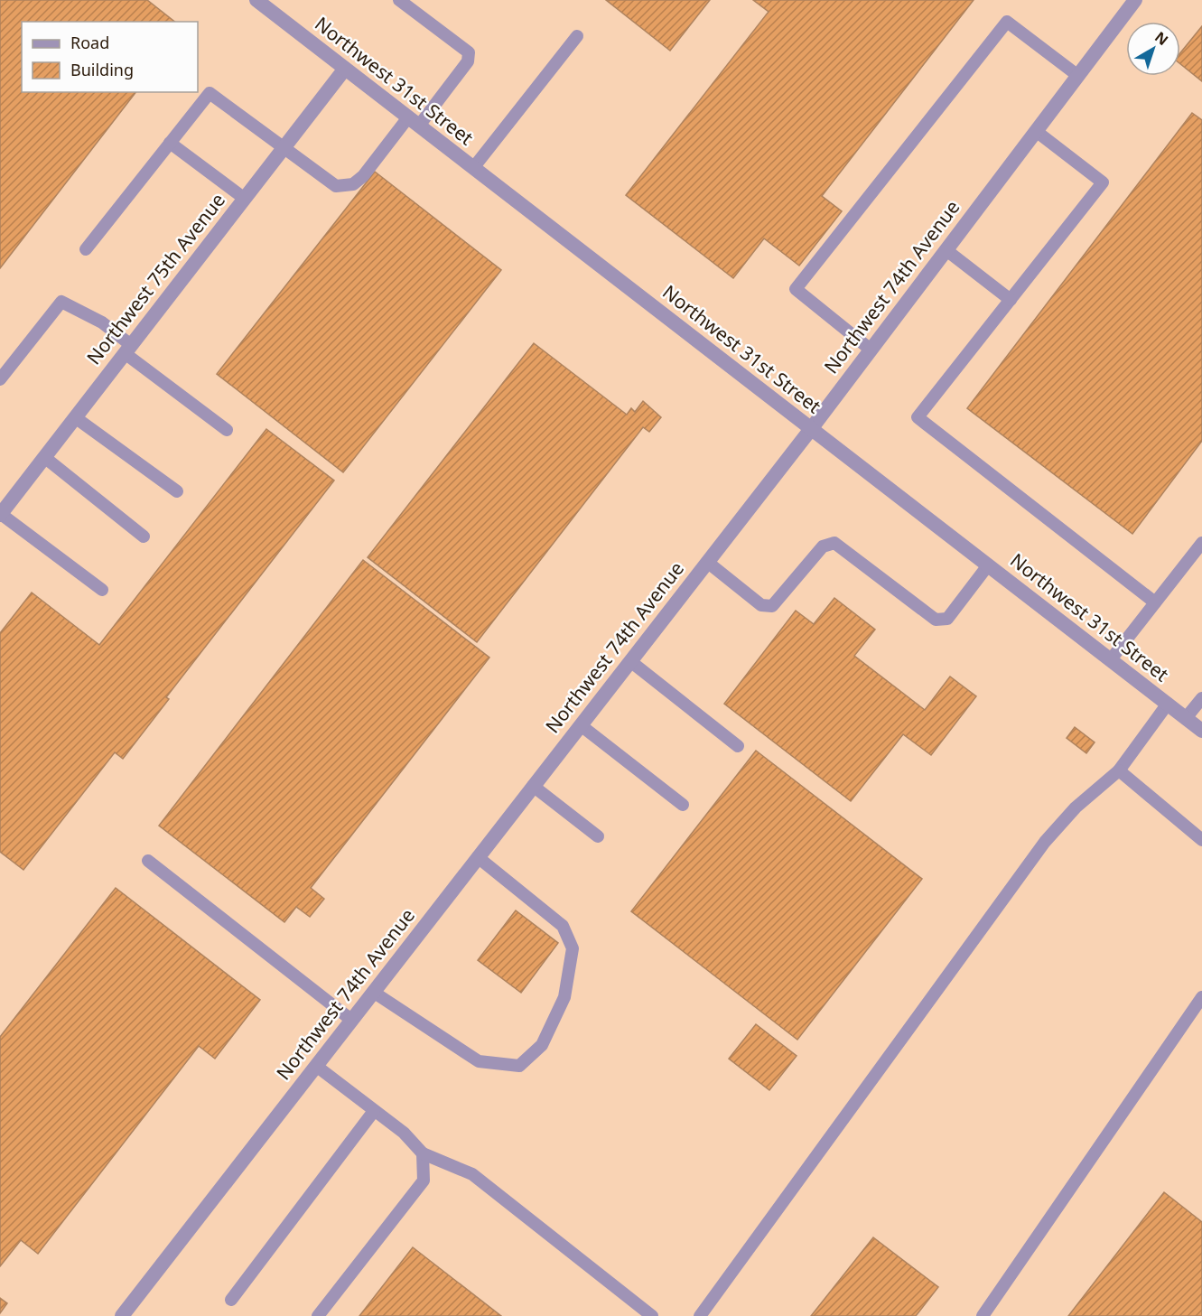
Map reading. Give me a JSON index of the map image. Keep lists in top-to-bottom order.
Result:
{
  "streets": {
    "street": ["Northwest 31st Street", "Northwest 75th Avenue", "Northwest 74th Avenue"]
  },
  "crossings": [
    ["Northwest 31st Street", "Northwest 75th Avenue"],
    ["Northwest 31st Street", "Northwest 74th Avenue"]
  ],
  "legend": ["Road", "Building"],
  "north": "top right"
}
